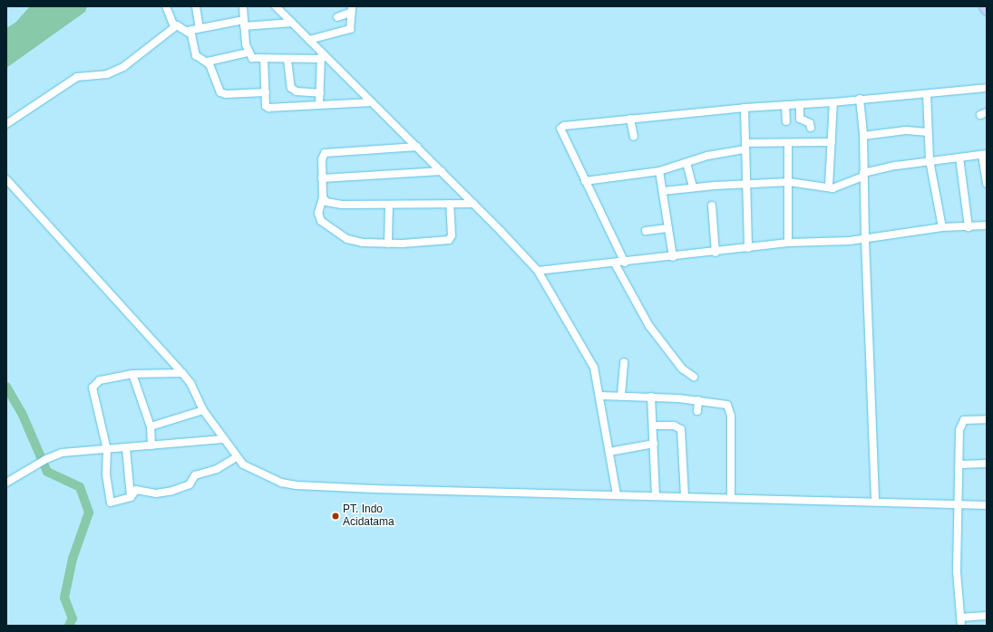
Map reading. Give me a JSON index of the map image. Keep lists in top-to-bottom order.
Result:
{
  "places": ["PT. Indo Acidatama"]
}
